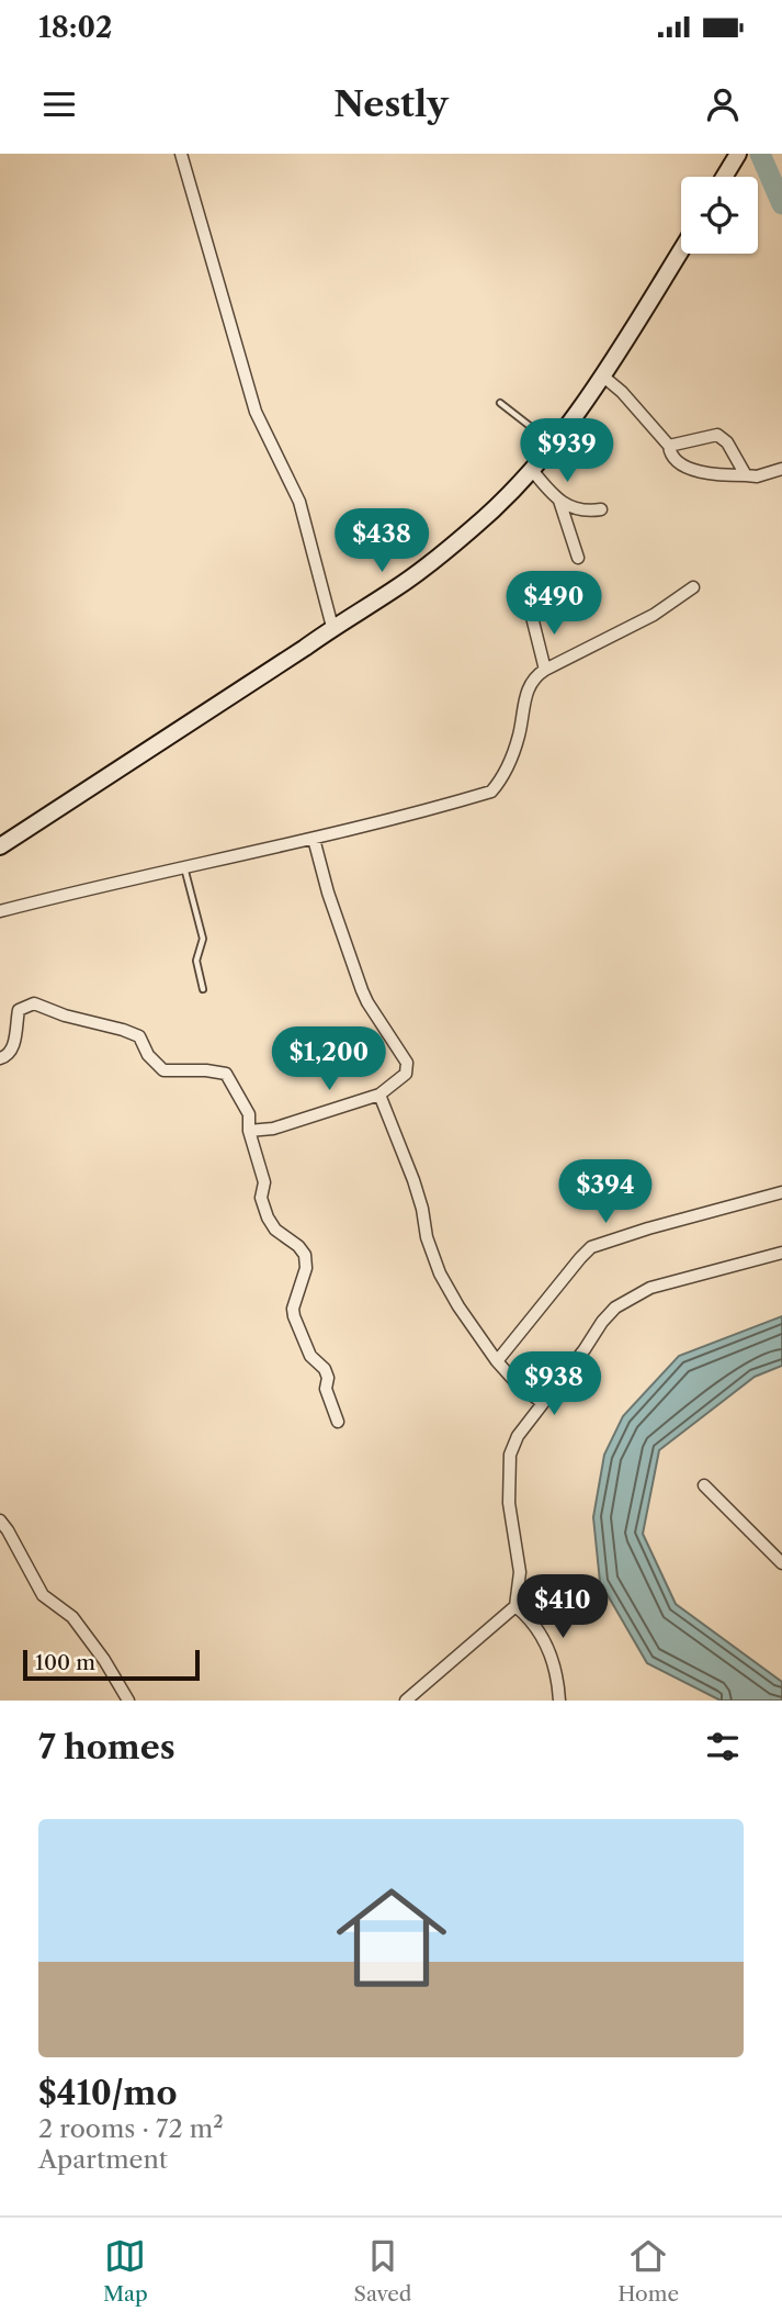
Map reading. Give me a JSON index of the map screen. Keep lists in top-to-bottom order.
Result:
{
  "scale_bar": "100 m",
  "page": {
    "status": "18:02",
    "header": "Nestly",
    "price": [
      "$939",
      "$438",
      "$490",
      "$1,200",
      "$394",
      "$938",
      "$410"
    ],
    "scale": "100 m",
    "heading": "7 homes",
    "list": [
      {
        "name": "$410/mo",
        "note": "2 rooms · 72 m² · Apartment"
      }
    ],
    "tabs": ["Map", "Saved", "Home"]
  }
}
